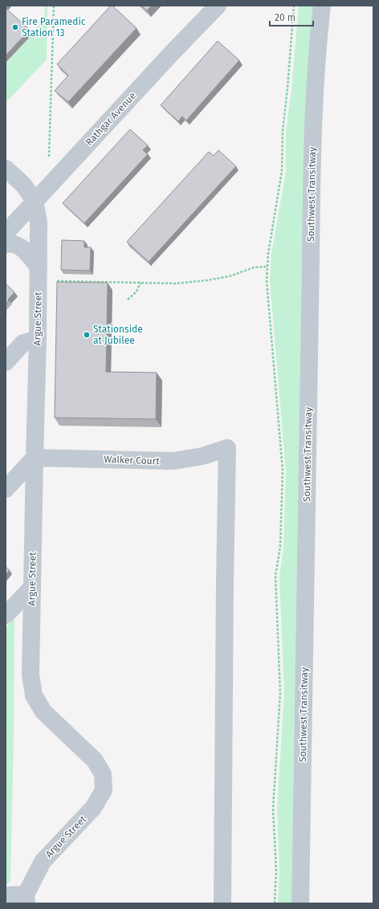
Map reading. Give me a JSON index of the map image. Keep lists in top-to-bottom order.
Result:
{
  "streets": {
    "street": [
      "Rathgar Avenue",
      "Southwest Transitway",
      "Argue Street",
      "Walker Court"
    ]
  },
  "crossings": [
    ["Rathgar Avenue", "Argue Street"],
    ["Argue Street", "Walker Court"]
  ],
  "places": ["Fire Paramedic Station 13", "Stationside at Jubilee"],
  "scale_bar": "20 m"
}
